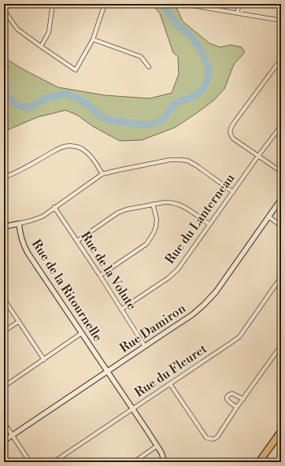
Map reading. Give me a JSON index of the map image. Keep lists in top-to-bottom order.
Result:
{
  "streets": {
    "street": [
      "Rue du Lanterneau",
      "Rue de la Volute",
      "Rue de la Ritournelle",
      "Rue Damiron",
      "Rue du Fleuret"
    ]
  },
  "crossings": [
    ["Rue du Lanterneau", "Rue de la Volute"],
    ["Rue de la Volute", "Rue Damiron"],
    ["Rue de la Ritournelle", "Rue Damiron"],
    ["Rue de la Ritournelle", "Rue du Fleuret"]
  ]
}
